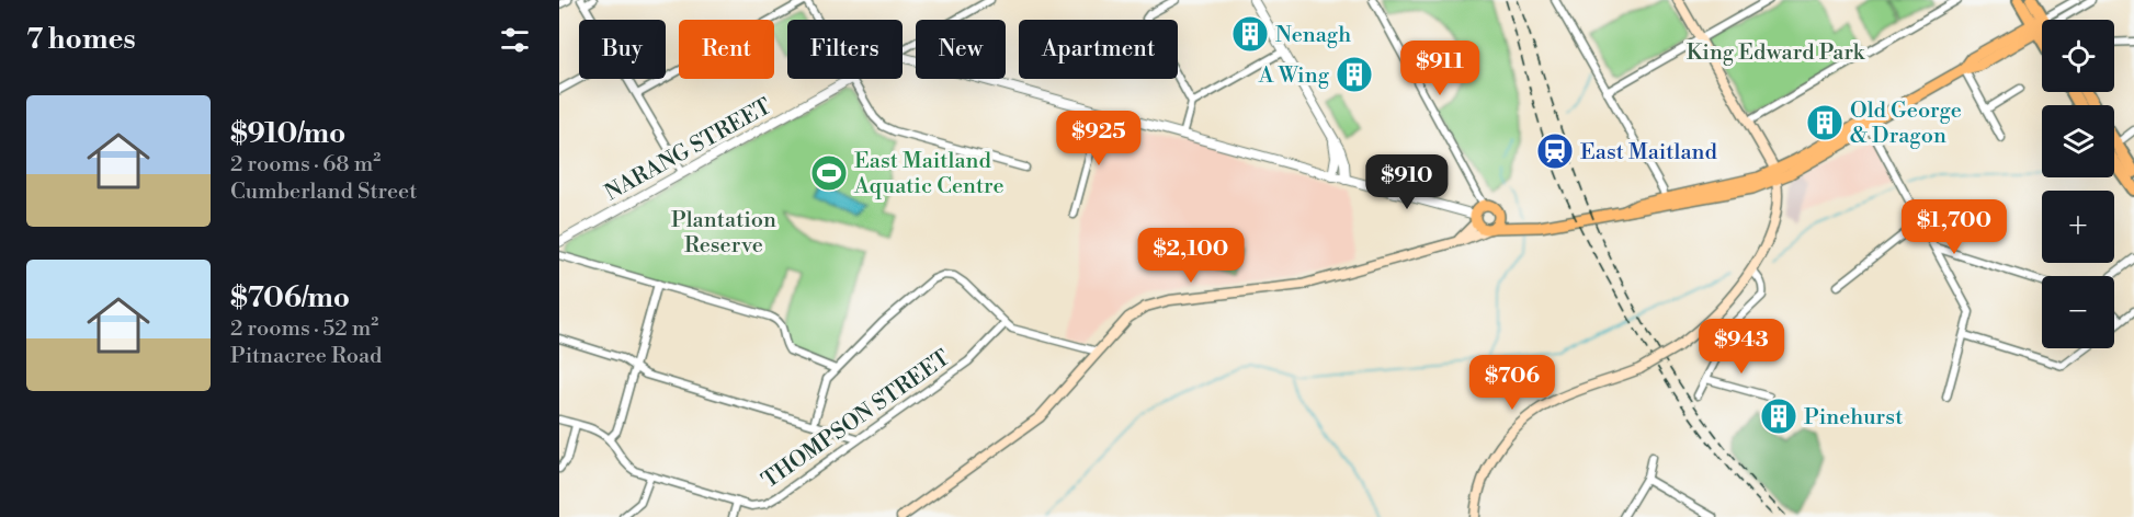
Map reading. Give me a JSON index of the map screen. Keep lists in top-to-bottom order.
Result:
{
  "streets": {
    "street": ["NARANG STREET", "THOMPSON STREET"]
  },
  "parks": ["King Edward Park", "Plantation Reserve"],
  "places": {
    "building": [
      "Nenagh",
      "A Wing",
      "Old George & Dragon",
      "Pinehurst"
    ],
    "station": ["East Maitland"],
    "sports": ["East Maitland Aquatic Centre"]
  },
  "page": {
    "heading": "7 homes",
    "map_buttons": ["+", "−"],
    "chip": [
      "Buy",
      "Rent",
      "Filters",
      "New",
      "Apartment"
    ],
    "price": [
      "$911",
      "$925",
      "$910",
      "$1,700",
      "$2,100",
      "$943",
      "$706"
    ],
    "list": [
      {
        "name": "$910/mo",
        "note": "2 rooms · 68 m² · Cumberland Street"
      },
      {
        "name": "$706/mo",
        "note": "2 rooms · 52 m² · Pitnacree Road"
      }
    ]
  }
}
